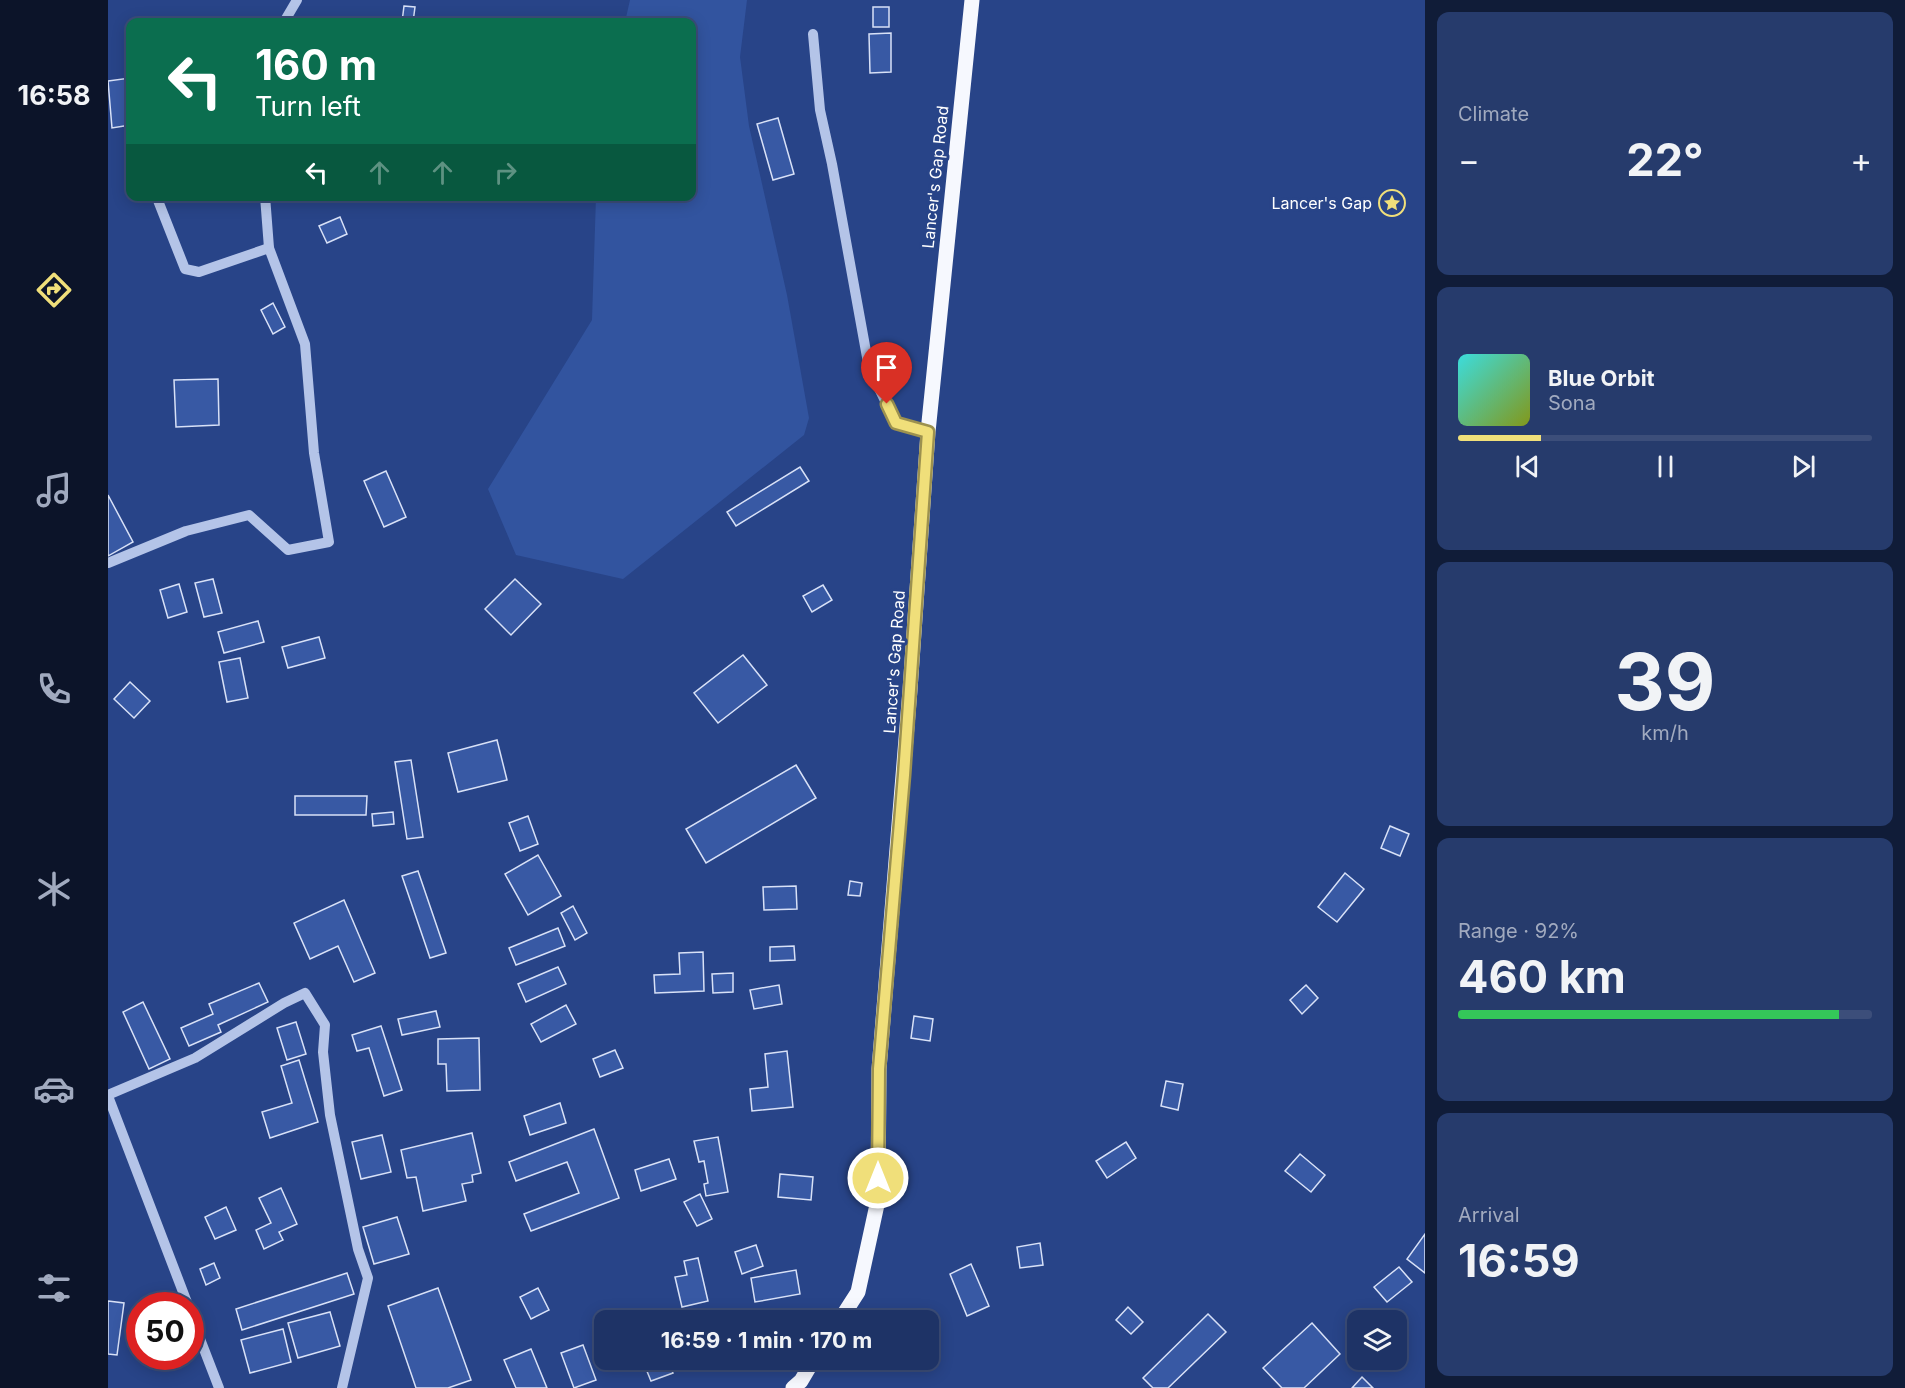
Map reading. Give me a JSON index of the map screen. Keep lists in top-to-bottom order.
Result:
{
  "streets": {
    "main road": ["Lancer's Gap Road"]
  },
  "places": {
    "place": ["Lancer's Gap"]
  },
  "page": {
    "tabs": "16:58",
    "tile": [
      "Climate",
      ["39", "km/h"],
      ["Range · 92%", "460 km"],
      ["Arrival", "16:59"]
    ],
    "turn": ["160 m", "Turn left"],
    "heat": ["−", "22°", "+"],
    "song": ["Blue Orbit", "Sona"],
    "limit": "50",
    "trip": "16:59 · 1 min · 170 m"
  }
}
